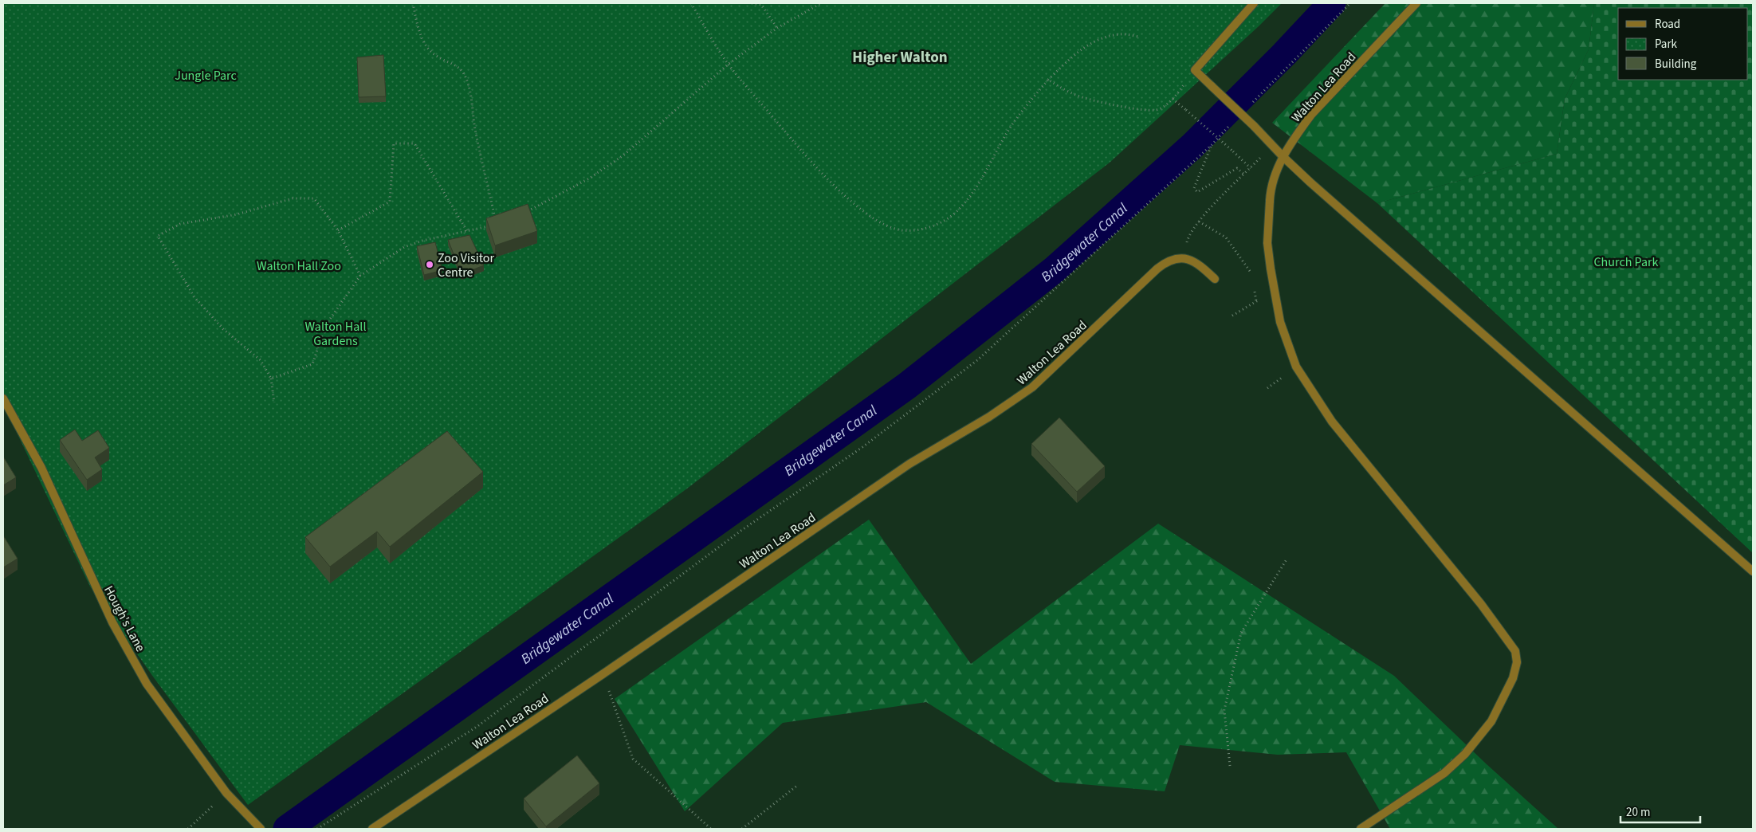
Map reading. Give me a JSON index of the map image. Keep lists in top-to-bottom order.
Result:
{
  "streets": {
    "street": ["Walton Lea Road", "Hough's Lane"]
  },
  "districts": ["Higher Walton"],
  "water": ["Bridgewater Canal"],
  "parks": [
    "Jungle Parc",
    "Church Park",
    "Walton Hall Zoo",
    "Walton Hall Gardens"
  ],
  "places": ["Zoo Visitor Centre"],
  "legend": ["Road", "Park", "Building"],
  "scale_bar": "20 m"
}
